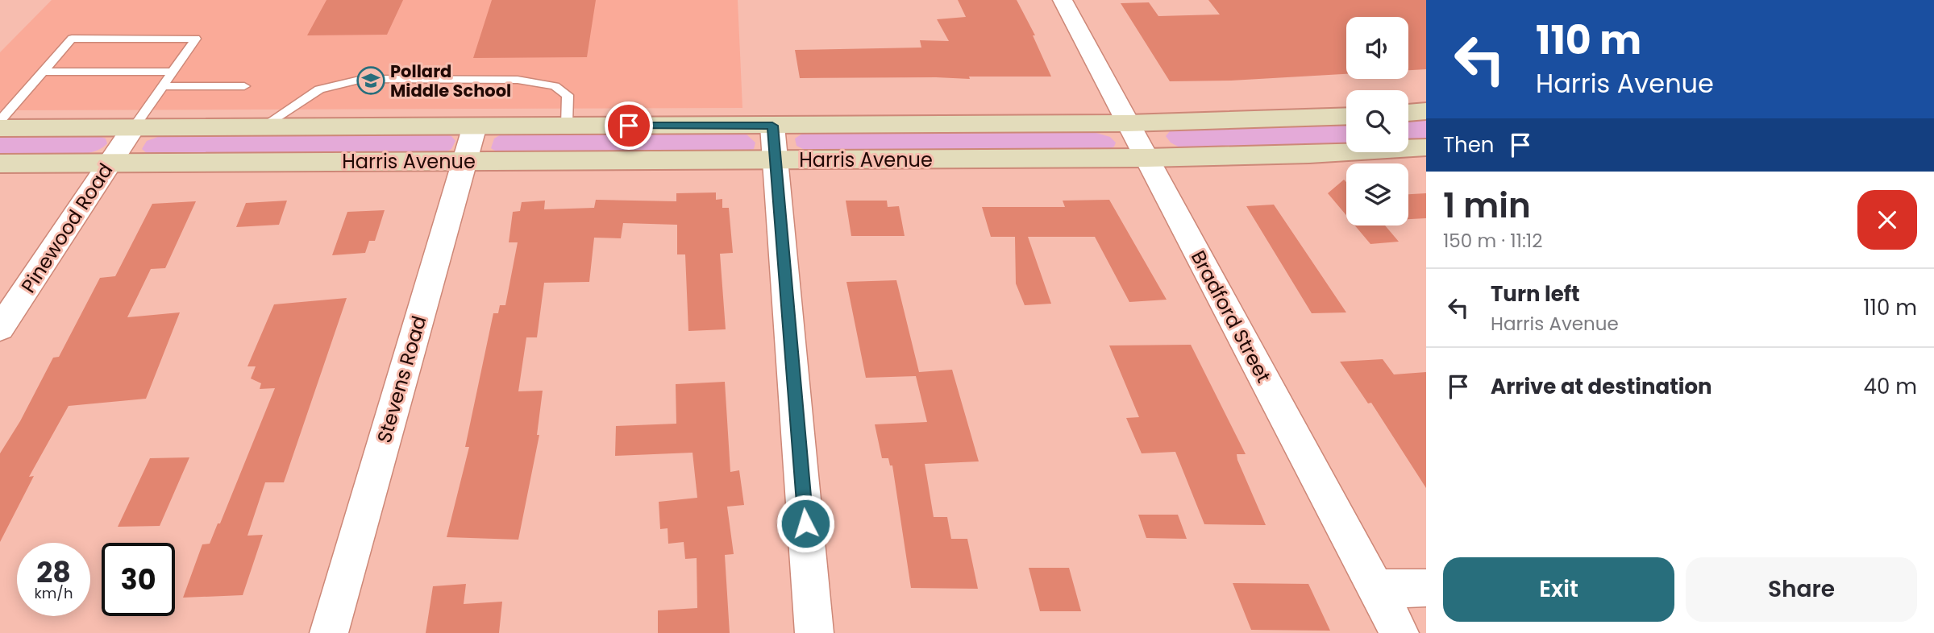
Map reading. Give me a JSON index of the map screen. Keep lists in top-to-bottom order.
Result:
{
  "streets": {
    "street": [
      "Harris Avenue",
      "Pinewood Road",
      "Bradford Street",
      "Stevens Road"
    ]
  },
  "crossings": [
    ["Harris Avenue", "Pinewood Road"],
    ["Harris Avenue", "Bradford Street"],
    ["Harris Avenue", "Stevens Road"]
  ],
  "places": {
    "school or university": ["Pollard Middle School"]
  },
  "page": {
    "turn": ["110 m", "Harris Avenue"],
    "then": "Then",
    "heading": ["1 min", "150 m · 11:12"],
    "list": [
      {
        "name": "Turn left",
        "note": "Harris Avenue",
        "value": "110 m"
      },
      {
        "name": "Arrive at destination",
        "value": "40 m"
      }
    ],
    "speed": "28 km/h",
    "limit": "30",
    "buttons": ["Exit", "Share"]
  }
}
